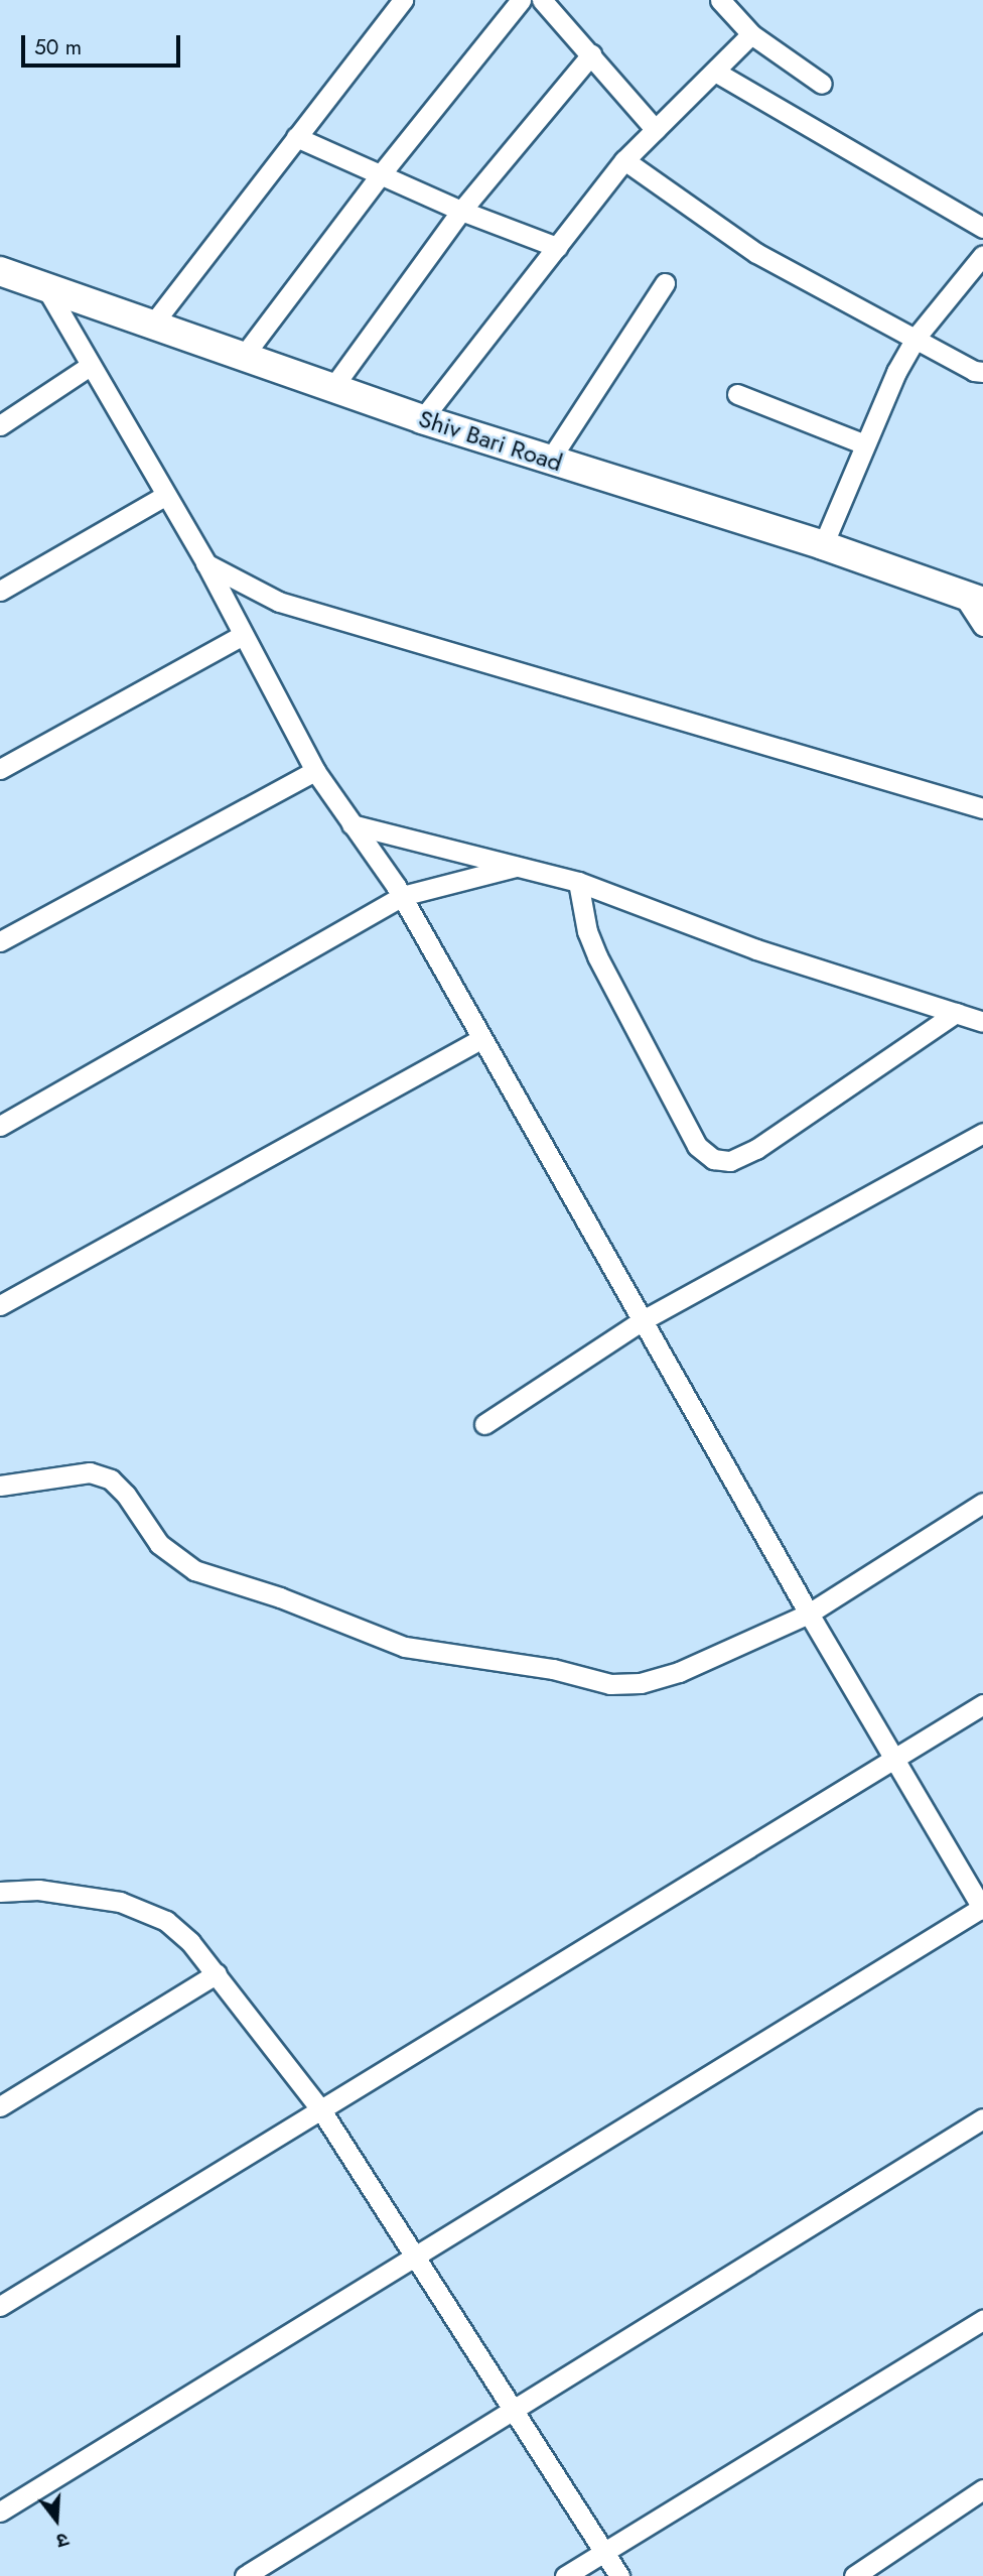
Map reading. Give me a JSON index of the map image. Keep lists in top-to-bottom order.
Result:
{
  "streets": {
    "street": ["Shiv Bari Road"]
  },
  "scale_bar": "50 m",
  "north": "bottom"
}
